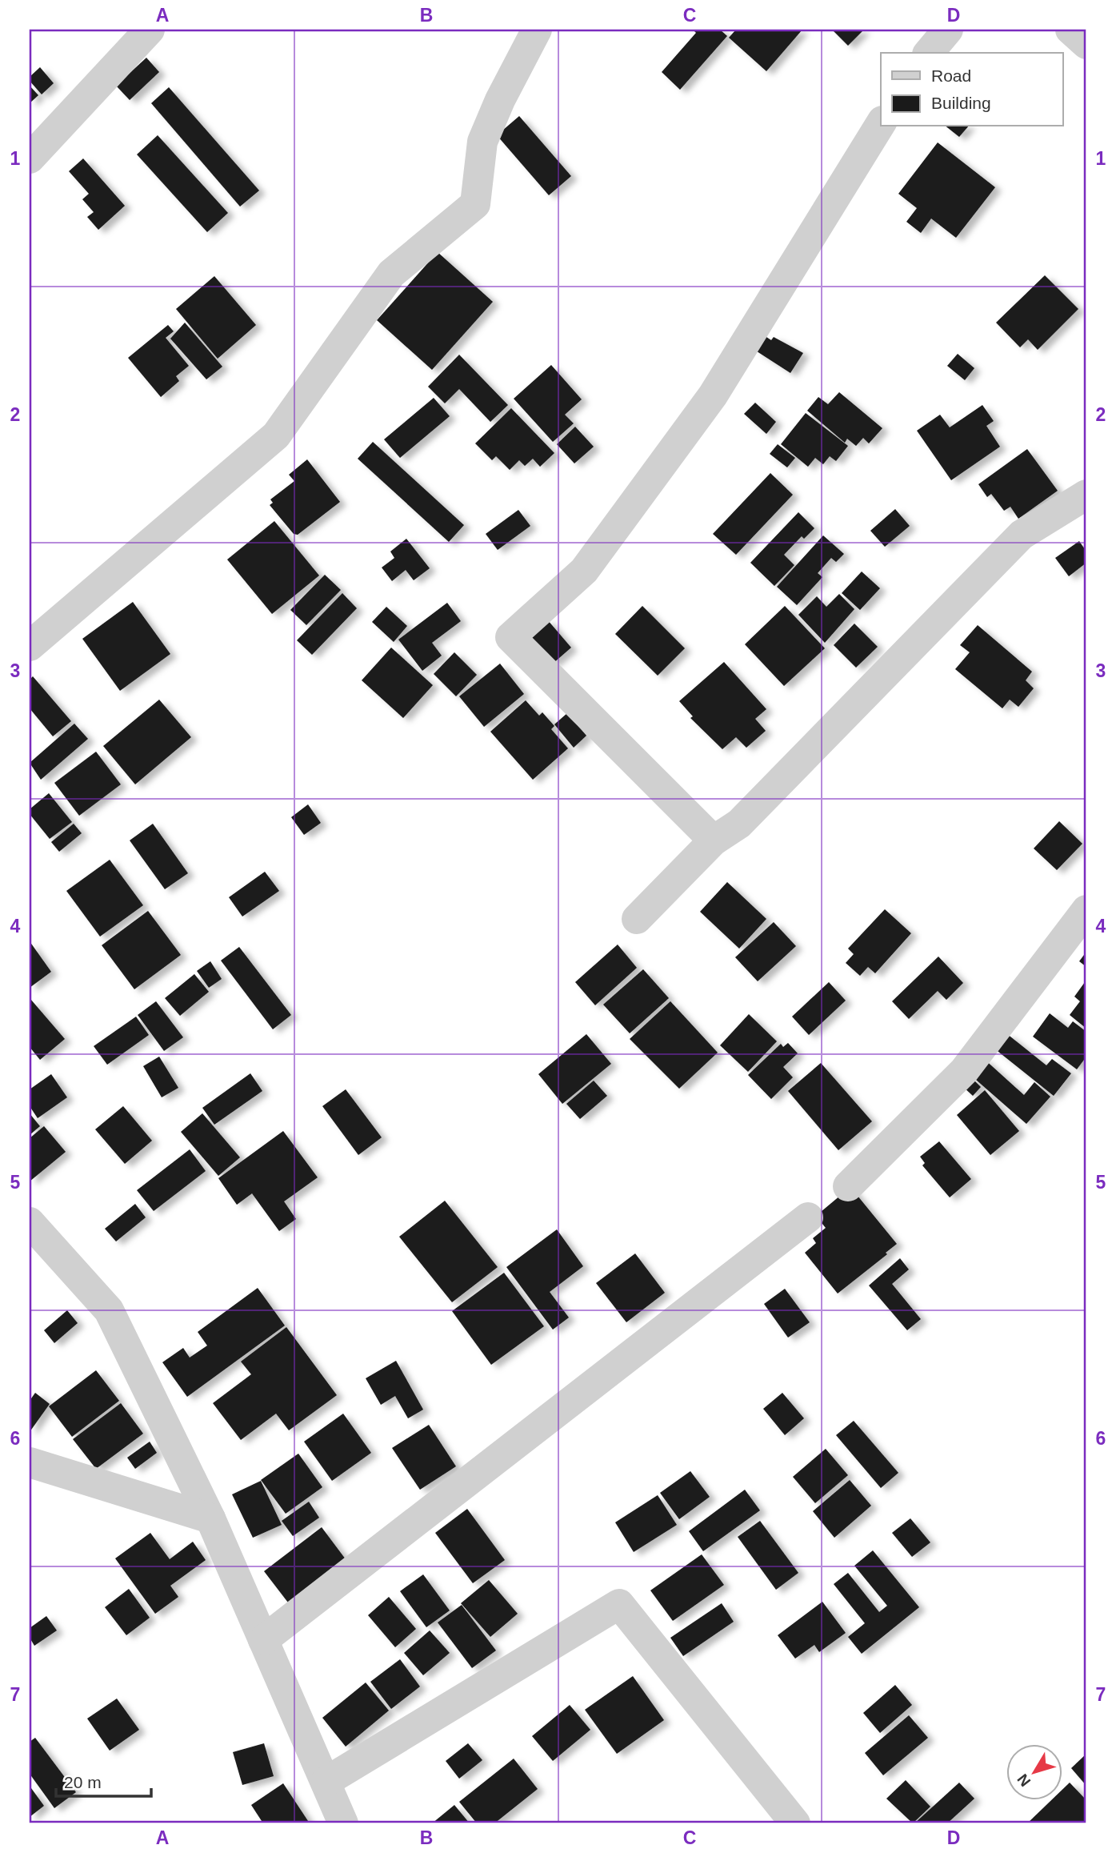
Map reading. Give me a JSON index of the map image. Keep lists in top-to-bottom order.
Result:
{
  "legend": ["Road", "Building"],
  "scale_bar": "20 m",
  "north": "bottom left",
  "grid": {
    "columns": [
      "A",
      "B",
      "C",
      "D"
    ],
    "rows": [
      "1",
      "2",
      "3",
      "4",
      "5",
      "6",
      "7"
    ]
  }
}
